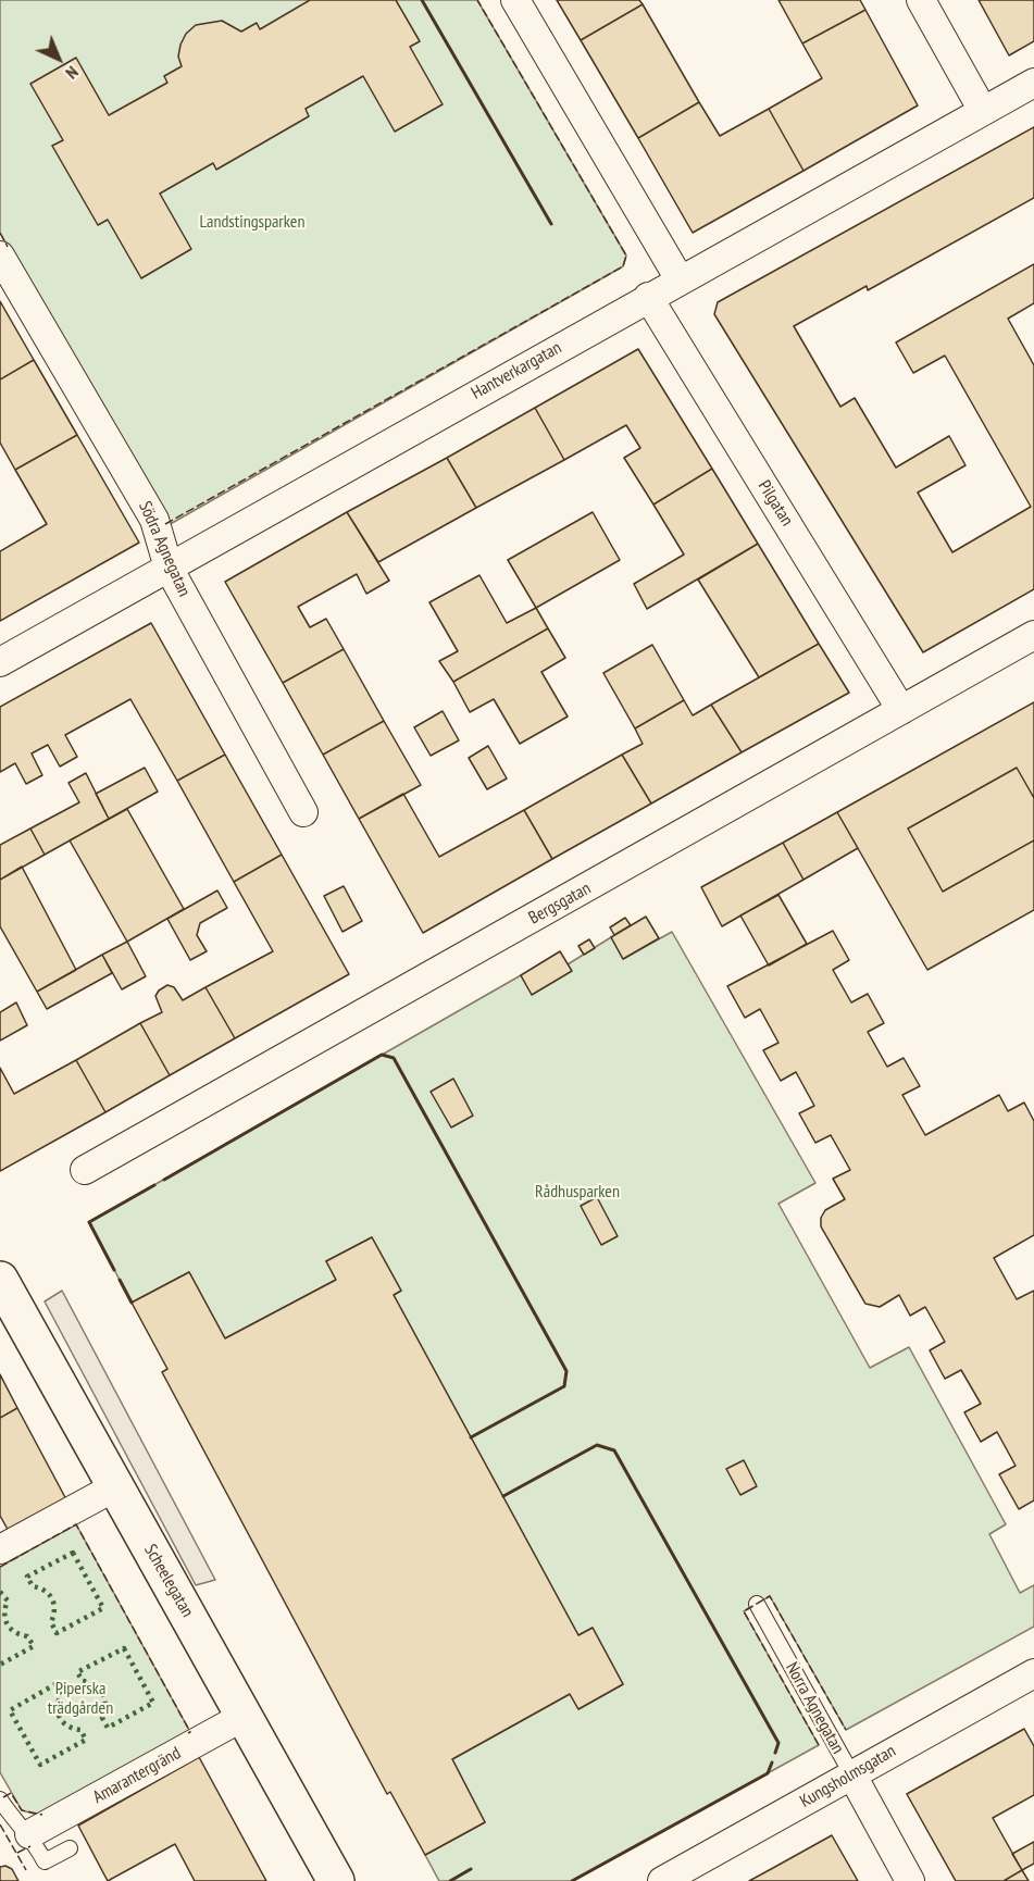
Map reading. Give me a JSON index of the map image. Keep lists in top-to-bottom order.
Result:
{
  "streets": {
    "street": [
      "Hantverkargatan",
      "Pilgatan",
      "Södra Agnegatan",
      "Bergsgatan",
      "Scheelegatan",
      "Norra Agnegatan",
      "Amarantergränd",
      "Kungsholmsgatan"
    ]
  },
  "crossings": [
    ["Hantverkargatan", "Pilgatan"],
    ["Hantverkargatan", "Södra Agnegatan"],
    ["Pilgatan", "Bergsgatan"],
    ["Scheelegatan", "Amarantergränd"],
    ["Norra Agnegatan", "Kungsholmsgatan"]
  ],
  "parks": ["Landstingsparken", "Rådhusparken", "Piperska trädgården"],
  "north": "bottom right"
}
